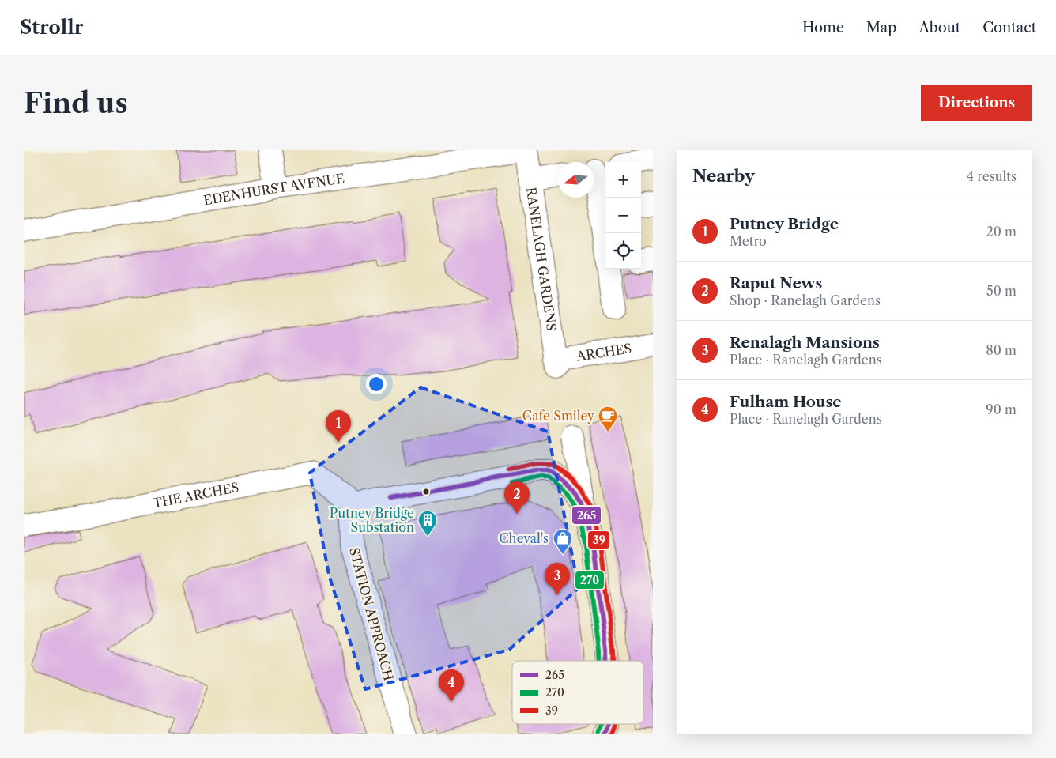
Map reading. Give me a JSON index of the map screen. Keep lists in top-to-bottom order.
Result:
{
  "streets": {
    "street": [
      "EDENHURST AVENUE",
      "RANELAGH GARDENS",
      "ARCHES",
      "THE ARCHES",
      "STATION APPROACH"
    ]
  },
  "crossings": [
    ["EDENHURST AVENUE", "RANELAGH GARDENS"],
    ["RANELAGH GARDENS", "ARCHES"],
    ["THE ARCHES", "STATION APPROACH"]
  ],
  "places": {
    "cafe": ["Cafe Smiley"],
    "building": ["Putney Bridge Substation"],
    "shop": ["Cheval's"]
  },
  "lines": ["transit line 39", "transit line 265", "transit line 270"],
  "legend": ["265", "270", "39"],
  "north": "left",
  "page": {
    "header": "Strollr",
    "nav": [
      "Home",
      "Map",
      "About",
      "Contact"
    ],
    "buttons": "Directions",
    "title": "Find us",
    "heading": ["Nearby", "4 results"],
    "map_buttons": ["+", "−"],
    "list": [
      {
        "mark": "1",
        "name": "Putney Bridge",
        "note": "Metro",
        "value": "20 m"
      },
      {
        "mark": "2",
        "name": "Raput News",
        "note": "Shop · Ranelagh Gardens",
        "value": "50 m"
      },
      {
        "mark": "3",
        "name": "Renalagh Mansions",
        "note": "Place · Ranelagh Gardens",
        "value": "80 m"
      },
      {
        "mark": "4",
        "name": "Fulham House",
        "note": "Place · Ranelagh Gardens",
        "value": "90 m"
      }
    ],
    "pins": [
      "1",
      "2",
      "3",
      "4"
    ]
  }
}
